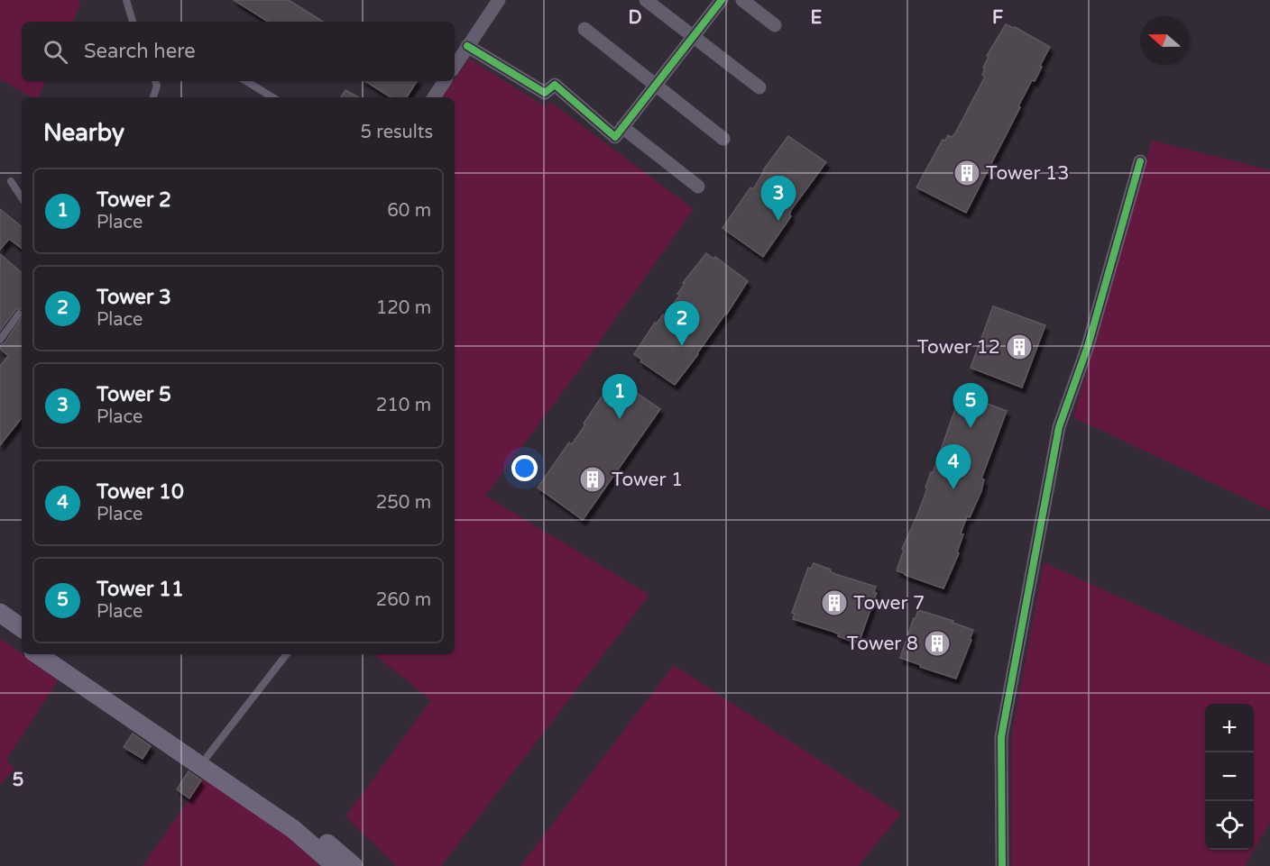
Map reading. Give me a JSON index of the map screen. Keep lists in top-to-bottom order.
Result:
{
  "places": {
    "building": [
      "Tower 13",
      "Tower 12",
      "Tower 1",
      "Tower 7",
      "Tower 8"
    ]
  },
  "north": "left",
  "page": {
    "search": "Search here",
    "heading": ["Nearby", "5 results"],
    "list": [
      {
        "mark": "1",
        "name": "Tower 2",
        "note": "Place",
        "value": "60 m"
      },
      {
        "mark": "2",
        "name": "Tower 3",
        "note": "Place",
        "value": "120 m"
      },
      {
        "mark": "3",
        "name": "Tower 5",
        "note": "Place",
        "value": "210 m"
      },
      {
        "mark": "4",
        "name": "Tower 10",
        "note": "Place",
        "value": "250 m"
      },
      {
        "mark": "5",
        "name": "Tower 11",
        "note": "Place",
        "value": "260 m"
      }
    ],
    "pins": [
      "3",
      "2",
      "1",
      "5",
      "4"
    ],
    "map_buttons": ["+", "−"]
  },
  "grid": {
    "columns": ["D", "E", "F"],
    "rows": ["5"]
  }
}
